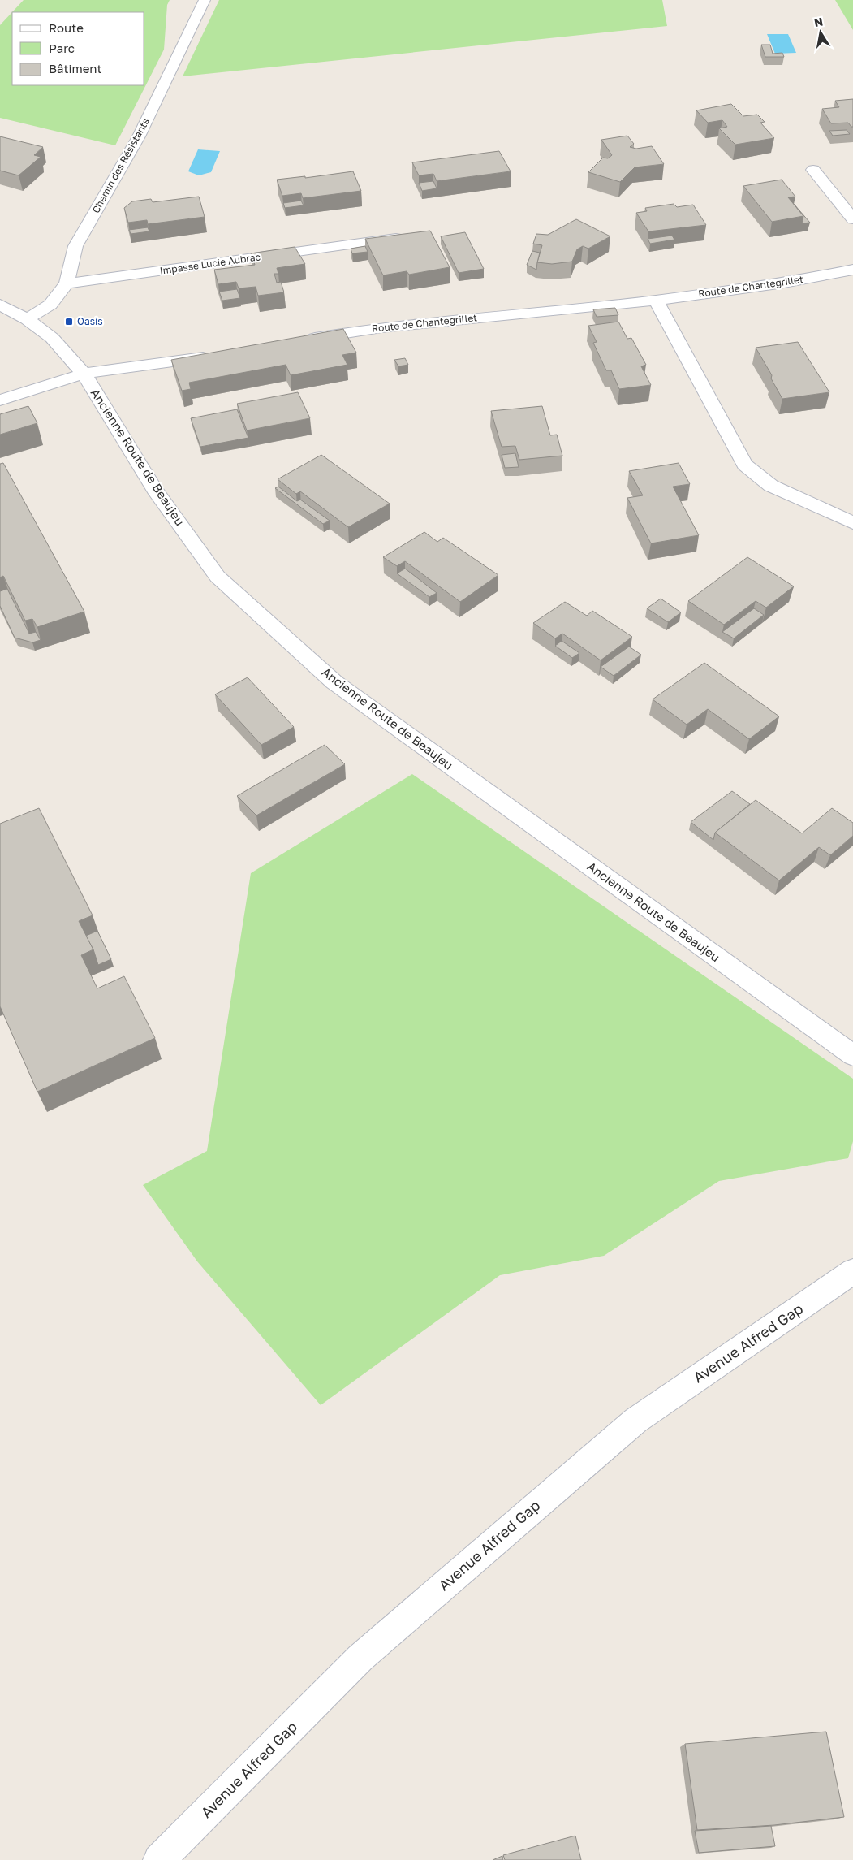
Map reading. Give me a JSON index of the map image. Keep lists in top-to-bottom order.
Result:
{
  "streets": {
    "street": [
      "Chemin des Résistants",
      "Impasse Lucie Aubrac",
      "Route de Chantegrillet",
      "Ancienne Route de Beaujeu",
      "Avenue Alfred Gap"
    ]
  },
  "crossings": [
    ["Chemin des Résistants", "Impasse Lucie Aubrac"],
    ["Chemin des Résistants", "Ancienne Route de Beaujeu"]
  ],
  "places": {
    "transit": ["Oasis"]
  },
  "legend": ["Route", "Parc", "Bâtiment"],
  "north": "top"
}
